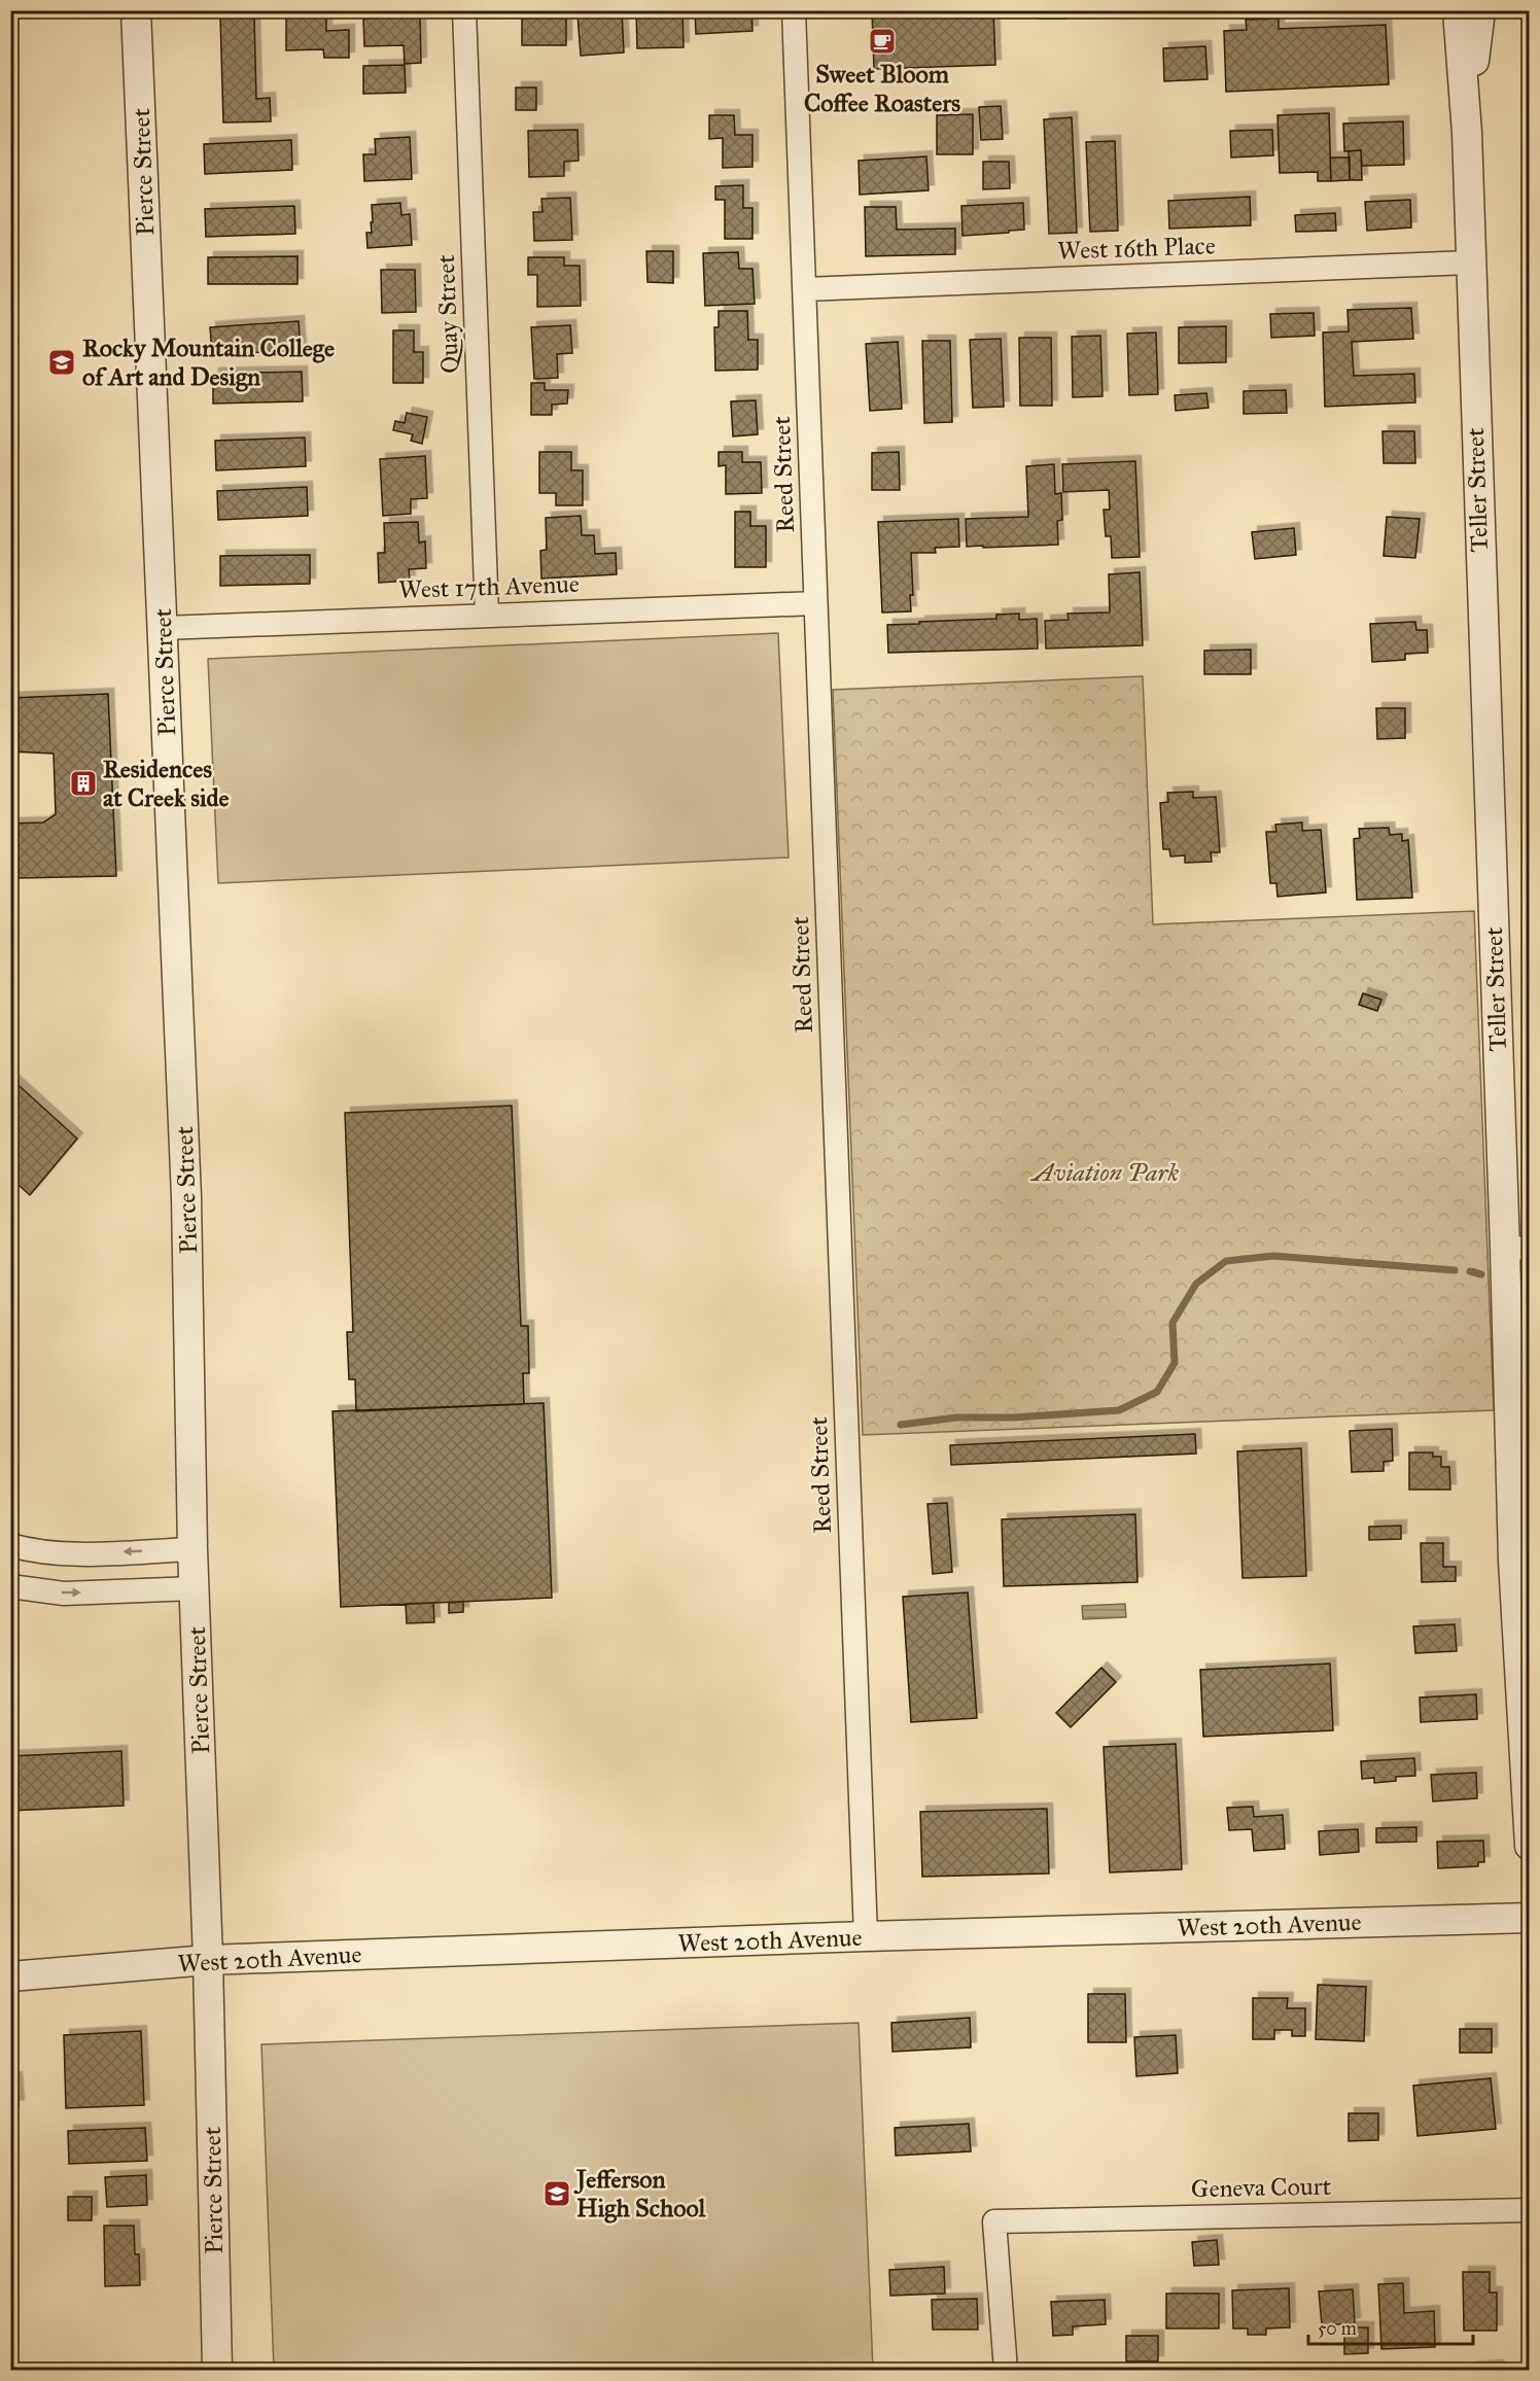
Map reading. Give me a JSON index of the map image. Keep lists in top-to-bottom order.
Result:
{
  "streets": {
    "street": [
      "Pierce Street",
      "West 16th Place",
      "Quay Street",
      "Reed Street",
      "Teller Street",
      "West 17th Avenue",
      "West 20th Avenue",
      "Geneva Court"
    ]
  },
  "crossings": [
    ["Pierce Street", "West 17th Avenue"],
    ["Pierce Street", "West 20th Avenue"],
    ["West 16th Place", "Reed Street"],
    ["West 16th Place", "Teller Street"],
    ["Quay Street", "West 17th Avenue"],
    ["Reed Street", "West 17th Avenue"],
    ["Reed Street", "West 20th Avenue"]
  ],
  "parks": ["Aviation Park"],
  "places": {
    "cafe": ["Sweet Bloom Coffee Roasters"],
    "school or university": ["Rocky Mountain College of Art and Design", "Jefferson High School"],
    "building": ["Residences at Creek side"]
  },
  "scale_bar": "50 m"
}
